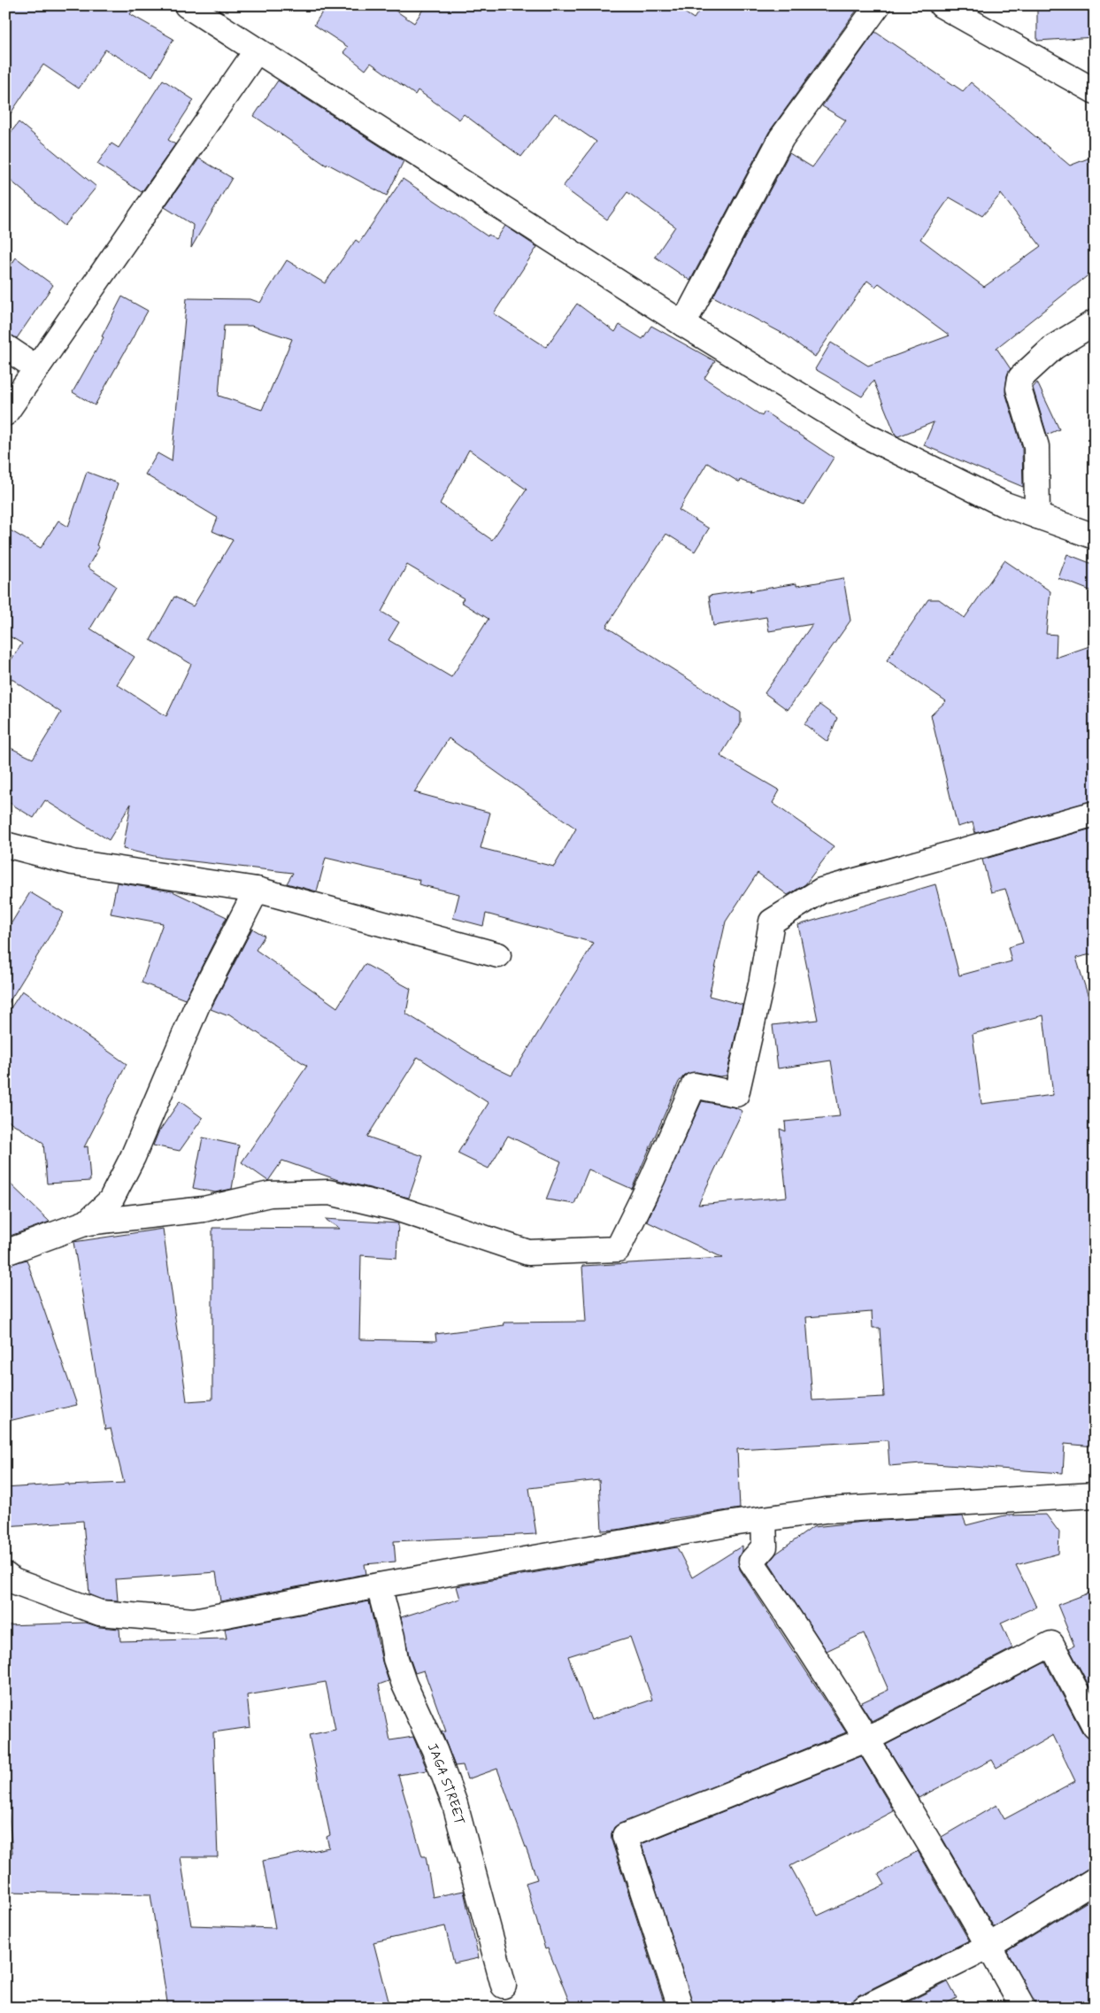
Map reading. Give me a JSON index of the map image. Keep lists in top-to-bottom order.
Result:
{
  "streets": {
    "street": ["JAGA STREET"]
  }
}
